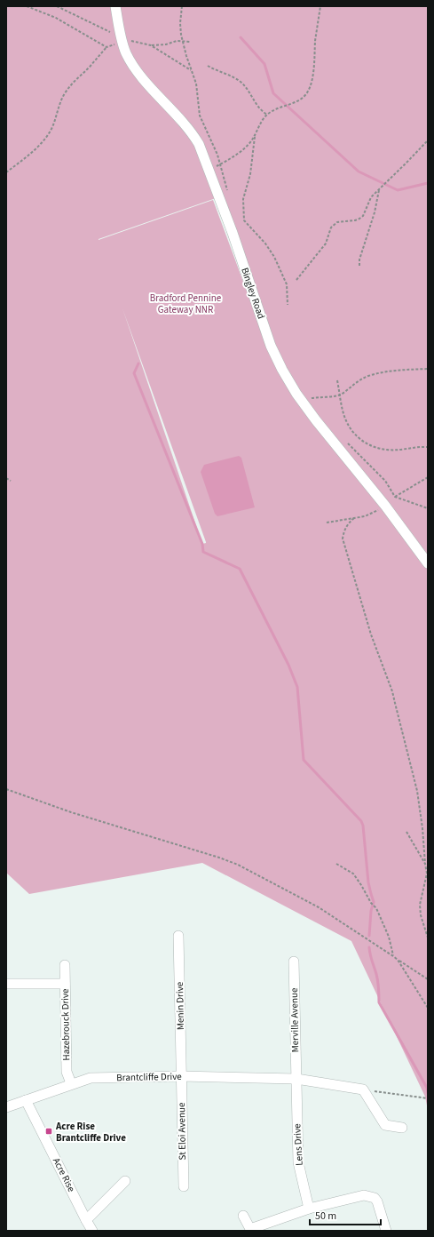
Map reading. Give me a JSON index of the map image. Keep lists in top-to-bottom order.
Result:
{
  "streets": {
    "street": [
      "Bingley Road",
      "Menin Drive",
      "Merville Avenue",
      "Hazebrouck Drive",
      "Brantcliffe Drive",
      "St Eloi Avenue",
      "Lens Drive",
      "Acre Rise"
    ]
  },
  "crossings": [
    ["Menin Drive", "Brantcliffe Drive"],
    ["Menin Drive", "St Eloi Avenue"],
    ["Merville Avenue", "Brantcliffe Drive"],
    ["Merville Avenue", "Lens Drive"],
    ["Hazebrouck Drive", "Brantcliffe Drive"],
    ["Brantcliffe Drive", "St Eloi Avenue"],
    ["Brantcliffe Drive", "Lens Drive"],
    ["Brantcliffe Drive", "Acre Rise"]
  ],
  "parks": ["Bradford Pennine Gateway NNR"],
  "places": {
    "transit": ["Acre Rise Brantcliffe Drive"]
  },
  "scale_bar": "50 m"
}
